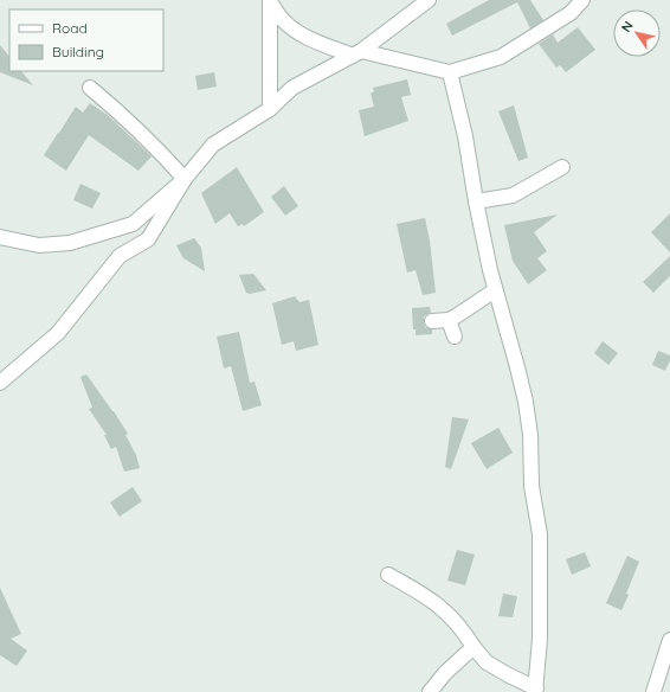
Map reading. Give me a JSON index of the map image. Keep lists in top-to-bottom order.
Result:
{
  "legend": ["Road", "Building"],
  "north": "top left"
}
